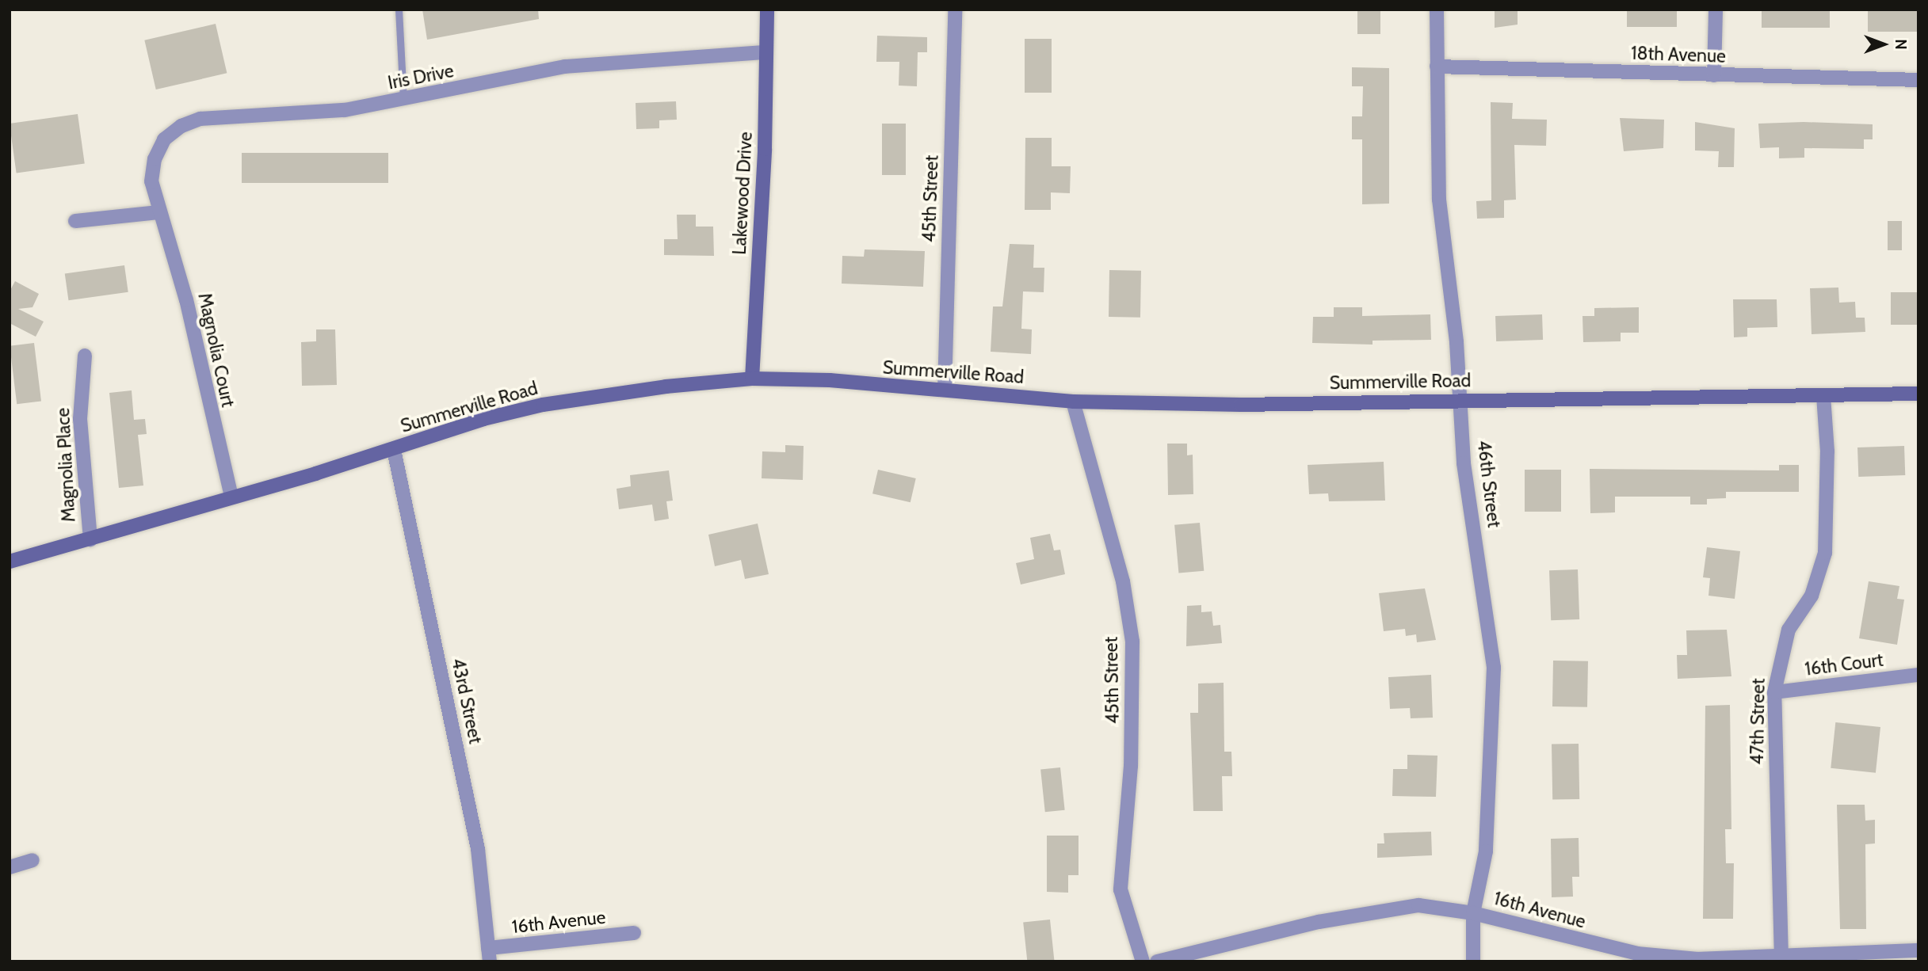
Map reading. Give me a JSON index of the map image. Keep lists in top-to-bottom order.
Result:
{
  "streets": {
    "main road": ["Lakewood Drive", "Summerville Road"],
    "street": [
      "18th Avenue",
      "Iris Drive",
      "45th Street",
      "Magnolia Court",
      "Magnolia Place",
      "46th Street",
      "16th Court",
      "43rd Street",
      "47th Street",
      "16th Avenue"
    ]
  },
  "crossings": [
    ["18th Avenue", "46th Street"],
    ["Iris Drive", "Lakewood Drive"],
    ["Iris Drive", "Magnolia Court"],
    ["Lakewood Drive", "Summerville Road"],
    ["45th Street", "Summerville Road"],
    ["Magnolia Court", "Summerville Road"],
    ["Summerville Road", "Magnolia Place"],
    ["Summerville Road", "46th Street"],
    ["Summerville Road", "43rd Street"],
    ["Summerville Road", "47th Street"],
    ["46th Street", "16th Avenue"],
    ["16th Court", "47th Street"],
    ["43rd Street", "16th Avenue"],
    ["47th Street", "16th Avenue"]
  ],
  "north": "right"
}
